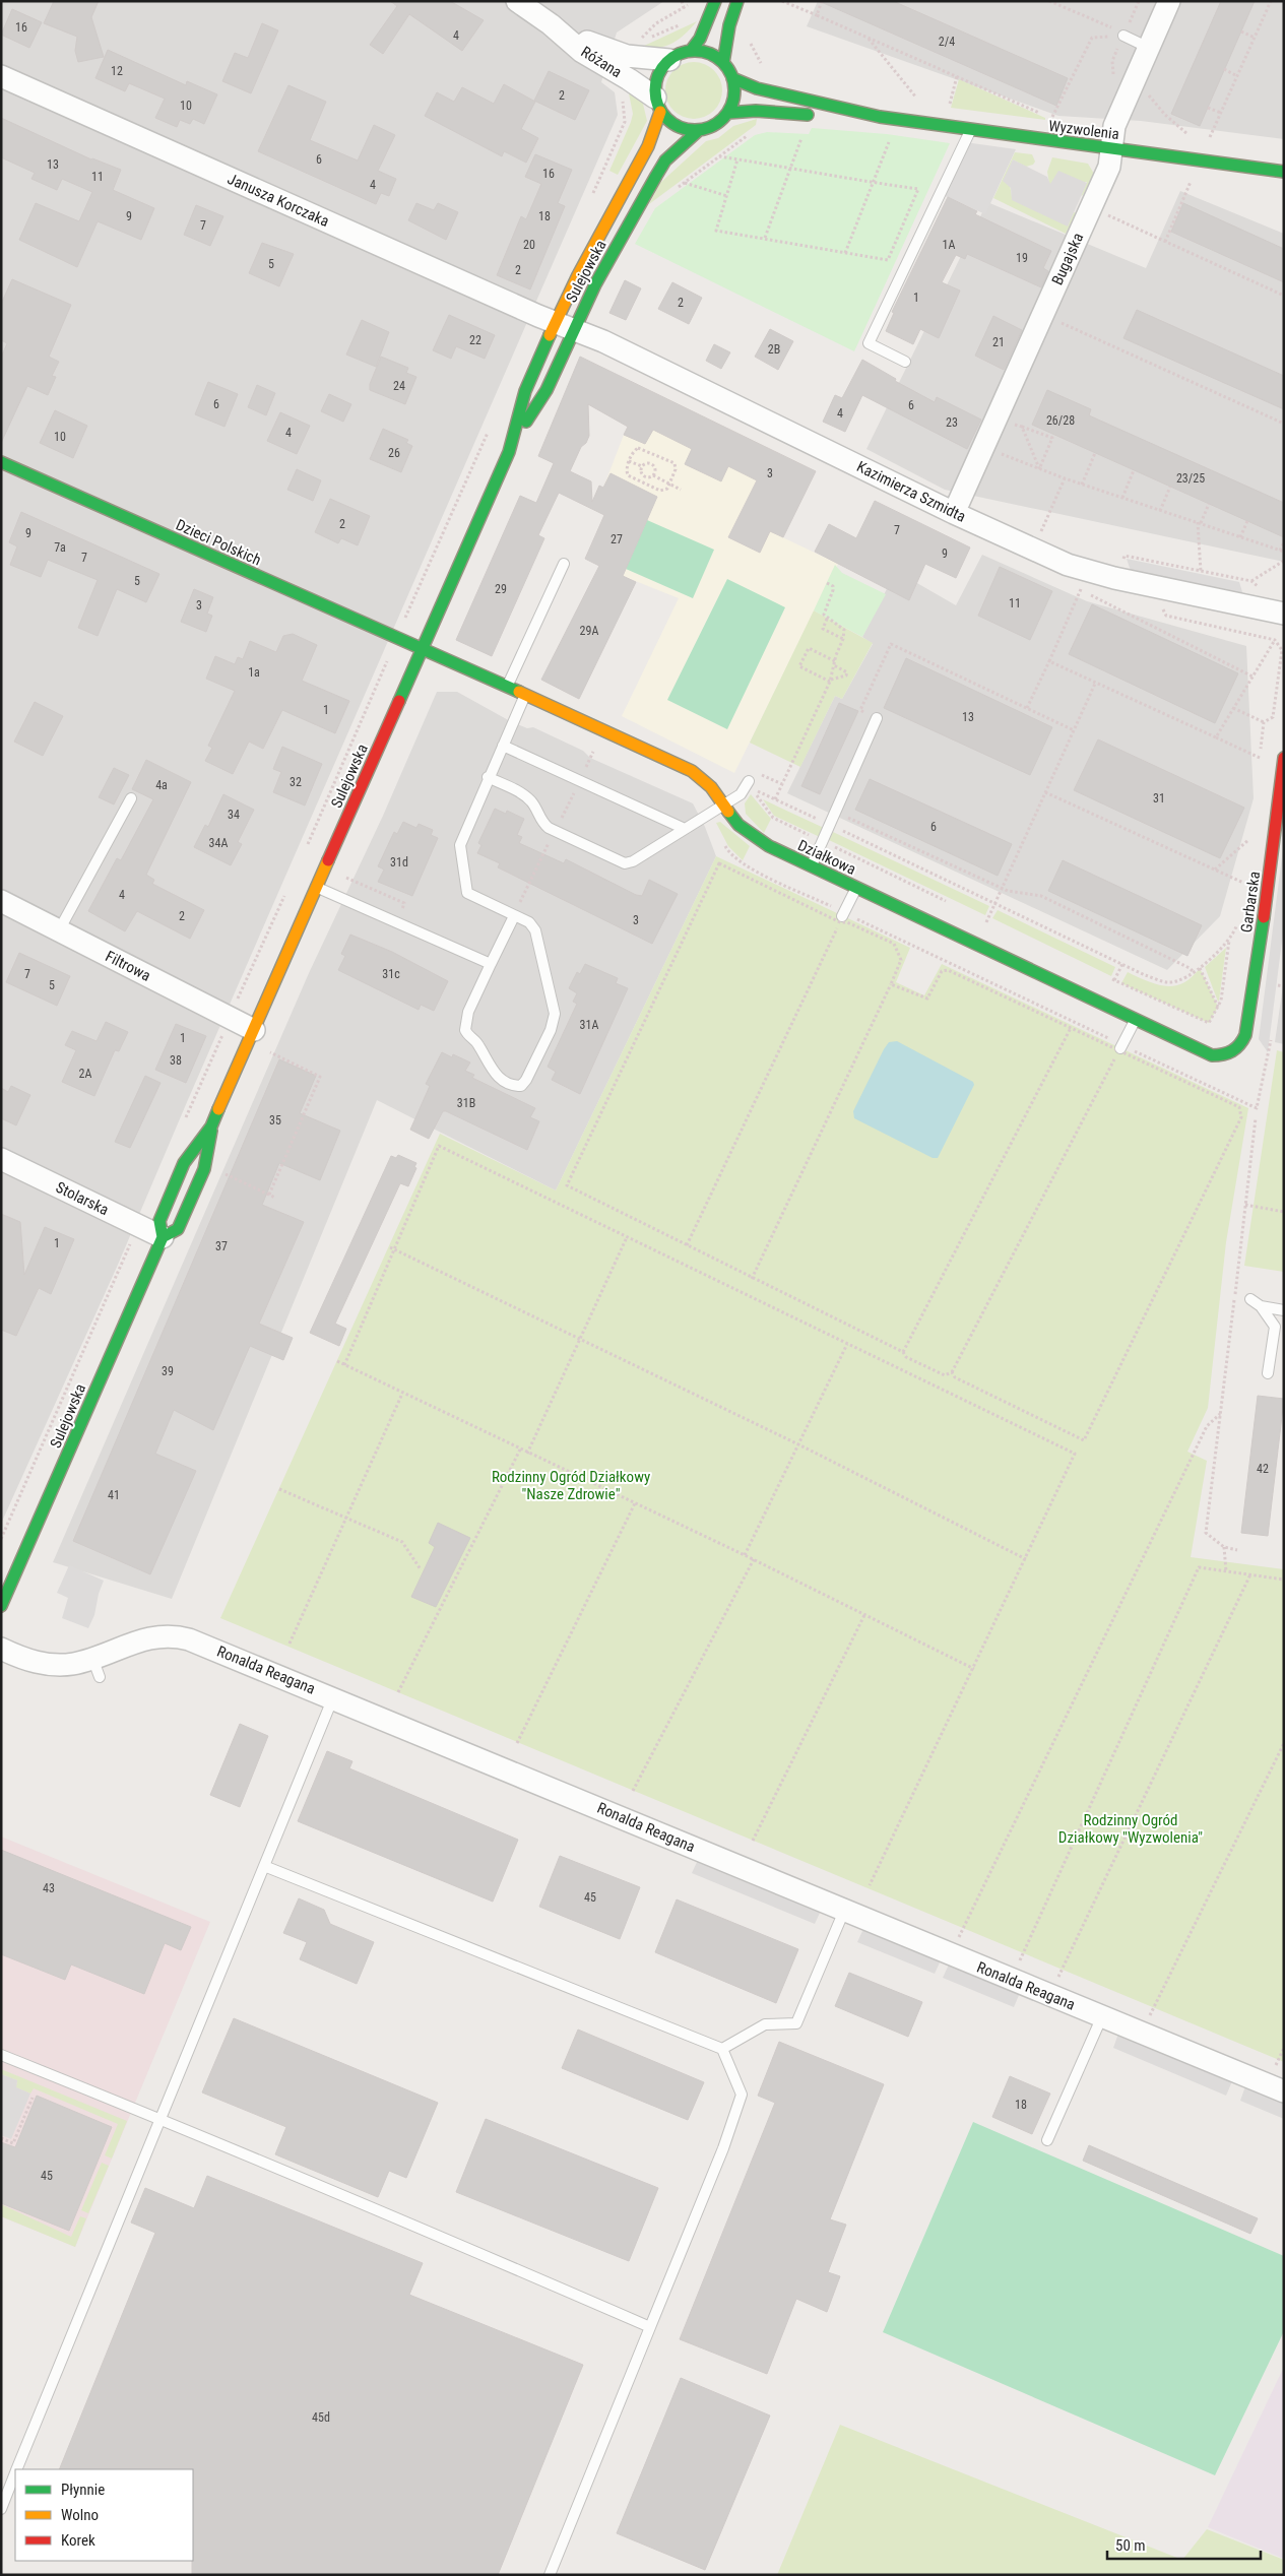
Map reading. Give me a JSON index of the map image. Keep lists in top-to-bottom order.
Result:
{
  "streets": {
    "main road": [
      "Wyzwolenia",
      "Sulejowska",
      "Dzieci Polskich",
      "Działkowa",
      "Garbarska"
    ],
    "street": [
      "Różana",
      "Janusza Korczaka",
      "Bugajska",
      "Kazimierza Szmidta",
      "Filtrowa",
      "Stolarska",
      "Ronalda Reagana"
    ]
  },
  "crossings": [
    ["Różana", "Wyzwolenia"],
    ["Różana", "Sulejowska"],
    ["Wyzwolenia", "Bugajska"],
    ["Wyzwolenia", "Sulejowska"],
    ["Janusza Korczaka", "Sulejowska"],
    ["Janusza Korczaka", "Kazimierza Szmidta"],
    ["Bugajska", "Kazimierza Szmidta"],
    ["Sulejowska", "Kazimierza Szmidta"],
    ["Sulejowska", "Dzieci Polskich"],
    ["Sulejowska", "Działkowa"],
    ["Sulejowska", "Filtrowa"],
    ["Sulejowska", "Stolarska"],
    ["Dzieci Polskich", "Działkowa"],
    ["Działkowa", "Garbarska"]
  ],
  "parks": ["Rodzinny Ogród Działkowy \"Nasze Zdrowie\"", "Rodzinny Ogród Działkowy \"Wyzwolenia\""],
  "house_numbers": [
    "16",
    "4",
    "2/4",
    "12",
    "2",
    "10",
    "6",
    "13",
    "16",
    "11",
    "4",
    "9",
    "18",
    "7",
    "20",
    "1A",
    "19",
    "5",
    "2",
    "1",
    "2",
    "22",
    "21",
    "2B",
    "24",
    "6",
    "6",
    "4",
    "26/28",
    "23",
    "4",
    "10",
    "26",
    "3",
    "23/25",
    "2",
    "7",
    "9",
    "27",
    "7a",
    "9",
    "7",
    "5",
    "29",
    "11",
    "3",
    "29A",
    "1a",
    "1",
    "13",
    "32",
    "4a",
    "31",
    "34",
    "6",
    "34A",
    "31d",
    "4",
    "2",
    "3",
    "7",
    "31c",
    "5",
    "31A",
    "1",
    "38",
    "2A",
    "31B",
    "35",
    "1",
    "37",
    "39",
    "42",
    "41",
    "43",
    "45",
    "18",
    "45",
    "45d"
  ],
  "legend": ["Płynnie", "Wolno", "Korek"],
  "scale_bar": "50 m"
}
